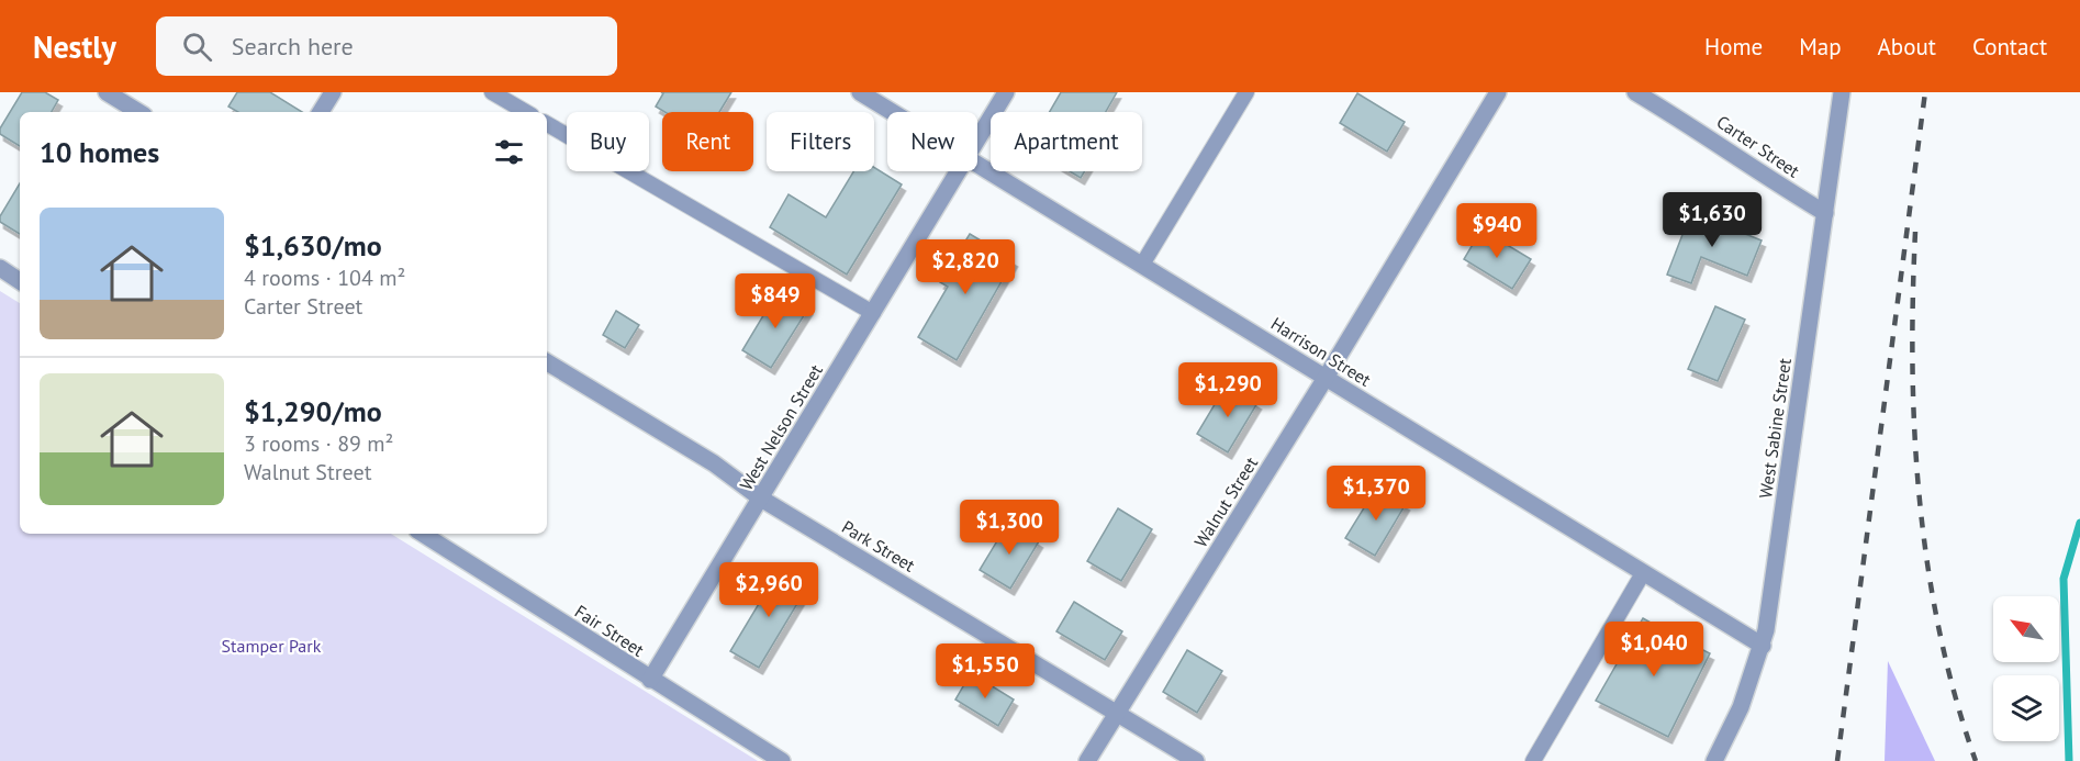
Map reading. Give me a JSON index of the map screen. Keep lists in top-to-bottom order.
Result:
{
  "streets": {
    "street": [
      "Carter Street",
      "Harrison Street",
      "West Nelson Street",
      "West Sabine Street",
      "Walnut Street",
      "Park Street",
      "Fair Street"
    ]
  },
  "crossings": [
    ["Carter Street", "West Sabine Street"],
    ["Harrison Street", "West Sabine Street"],
    ["Harrison Street", "Walnut Street"],
    ["West Nelson Street", "Park Street"],
    ["West Nelson Street", "Fair Street"],
    ["Walnut Street", "Park Street"]
  ],
  "parks": ["Stamper Park"],
  "north": "top left",
  "page": {
    "header": "Nestly",
    "search": "Search here",
    "nav": [
      "Home",
      "Map",
      "About",
      "Contact"
    ],
    "chip": [
      "Buy",
      "Rent",
      "Filters",
      "New",
      "Apartment"
    ],
    "heading": "10 homes",
    "list": [
      {
        "name": "$1,630/mo",
        "note": "4 rooms · 104 m² · Carter Street"
      },
      {
        "name": "$1,290/mo",
        "note": "3 rooms · 89 m² · Walnut Street"
      }
    ],
    "price": [
      "$1,630",
      "$940",
      "$2,820",
      "$849",
      "$1,290",
      "$1,370",
      "$1,300",
      "$2,960",
      "$1,040",
      "$1,550"
    ]
  }
}
